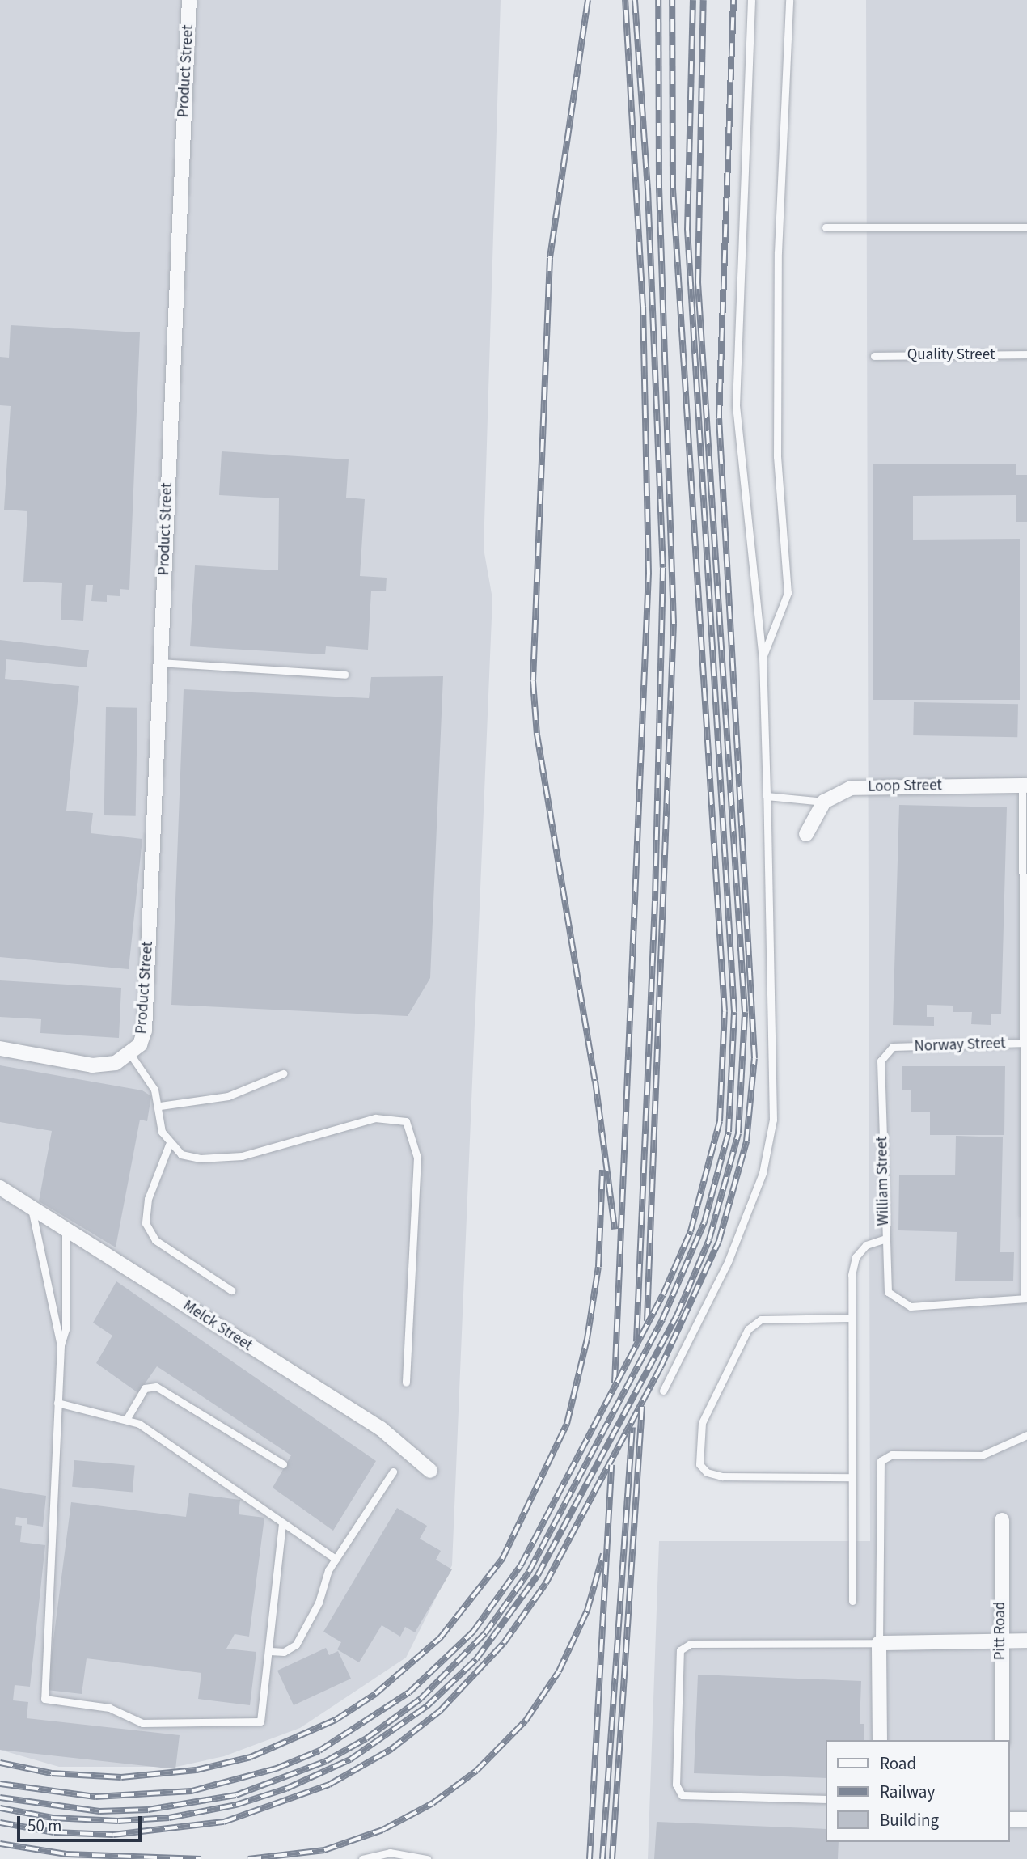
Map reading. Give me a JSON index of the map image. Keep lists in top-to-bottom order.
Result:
{
  "streets": {
    "street": [
      "Product Street",
      "Loop Street",
      "Melck Street",
      "Pitt Road"
    ],
    "lane": ["Quality Street", "Norway Street", "William Street"]
  },
  "crossings": [
    ["Norway Street", "William Street"]
  ],
  "legend": ["Road", "Railway", "Building"],
  "scale_bar": "50 m"
}
